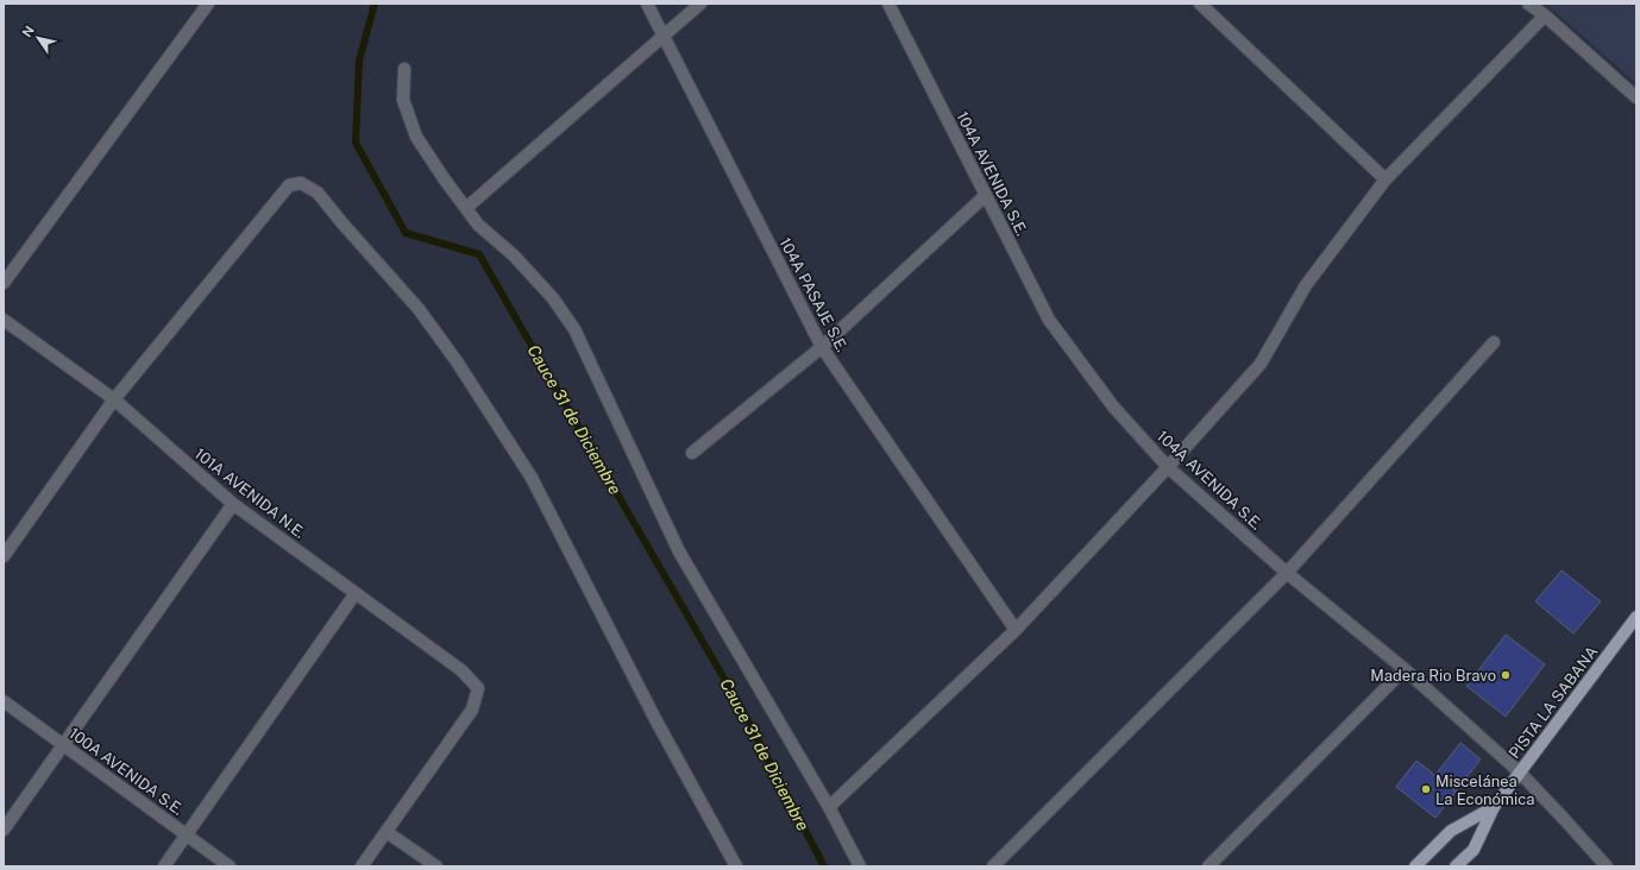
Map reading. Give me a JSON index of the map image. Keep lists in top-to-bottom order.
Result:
{
  "streets": {
    "main road": ["PISTA LA SABANA"],
    "street": [
      "104A AVENIDA S.E.",
      "104A PASAJE S.E.",
      "101A AVENIDA N.E.",
      "100A AVENIDA S.E."
    ]
  },
  "crossings": [
    ["104A AVENIDA S.E.", "PISTA LA SABANA"]
  ],
  "water": ["Cauce 31 de Diciembre"],
  "places": ["Madera Rio Bravo", "Miscelánea La Económica"],
  "north": "top left"
}
